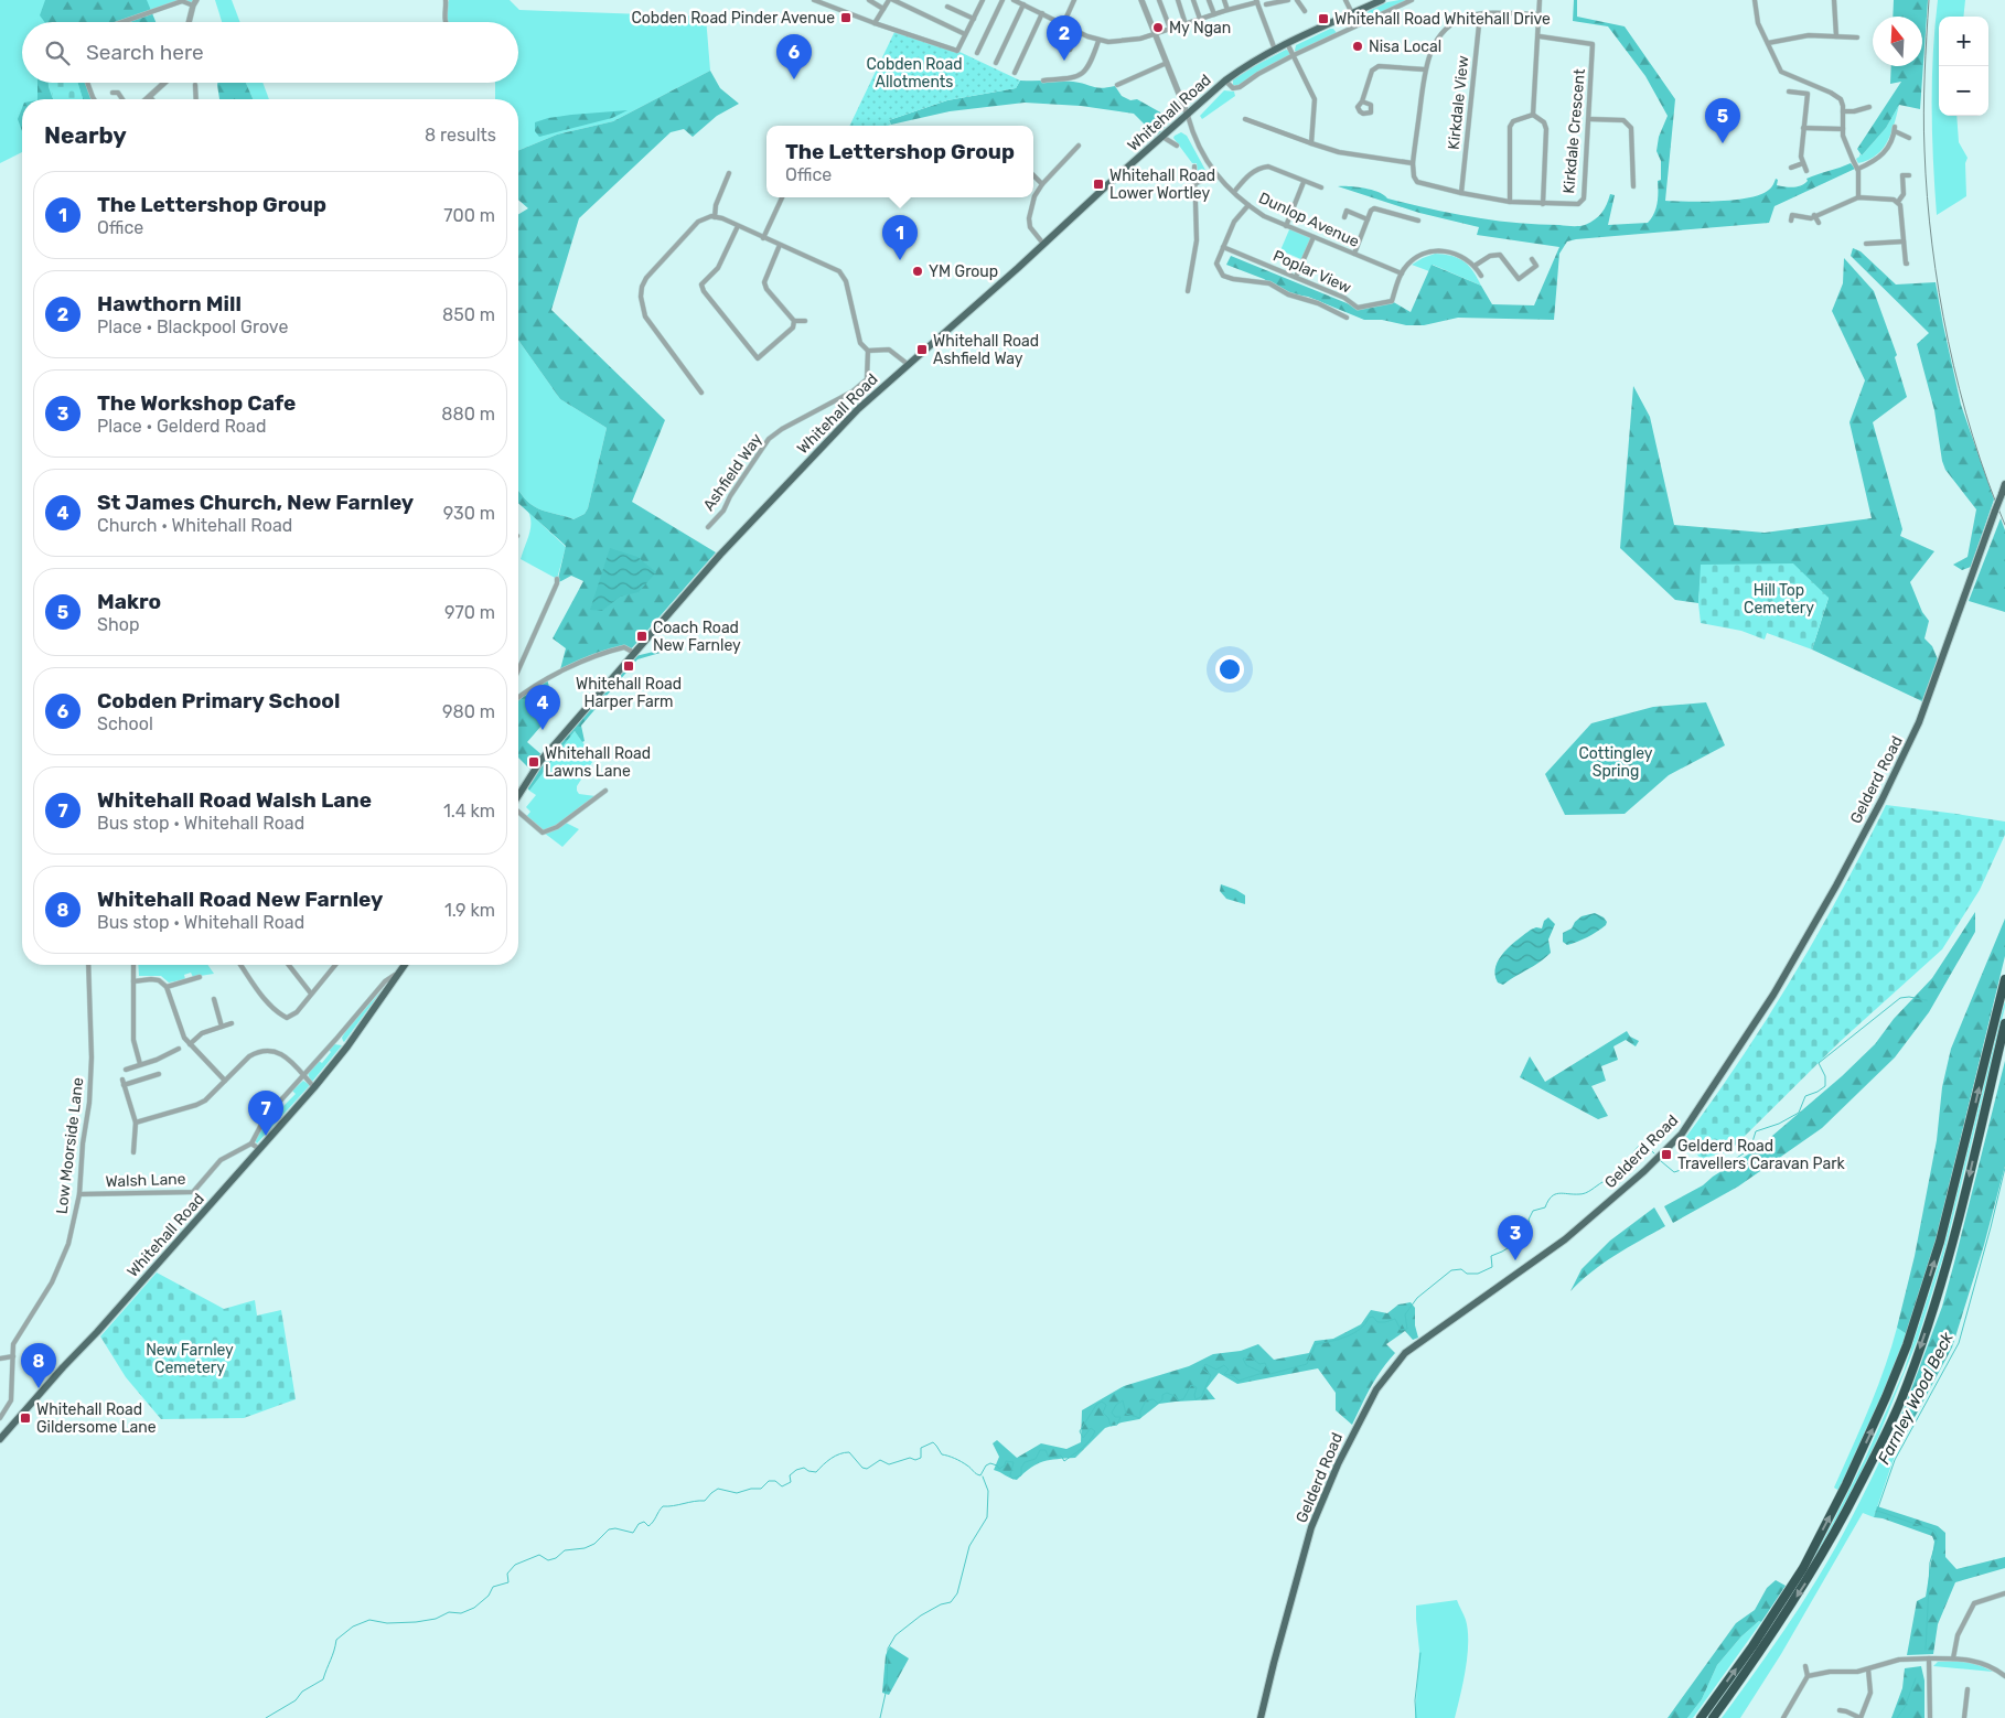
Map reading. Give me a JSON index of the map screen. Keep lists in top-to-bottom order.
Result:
{
  "streets": {
    "main road": ["Whitehall Road", "Gelderd Road"],
    "street": [
      "Kirkdale View",
      "Kirkdale Crescent",
      "Dunlop Avenue",
      "Poplar View",
      "Ashfield Way",
      "Low Moorside Lane",
      "Walsh Lane"
    ]
  },
  "crossings": [
    ["Kirkdale View", "Kirkdale Crescent"],
    ["Whitehall Road", "Dunlop Avenue"],
    ["Whitehall Road", "Walsh Lane"],
    ["Dunlop Avenue", "Poplar View"],
    ["Low Moorside Lane", "Walsh Lane"]
  ],
  "water": ["Farnley Wood Beck"],
  "parks": [
    "Cobden Road Allotments",
    "Hill Top Cemetery",
    "Cottingley Spring",
    "New Farnley Cemetery"
  ],
  "places": {
    "transit": [
      "Cobden Road Pinder Avenue",
      "Whitehall Road Whitehall Drive",
      "Whitehall Road Lower Wortley",
      "Whitehall Road Ashfield Way",
      "Coach Road New Farnley",
      "Whitehall Road Harper Farm",
      "Whitehall Road Lawns Lane",
      "Gelderd Road Travellers Caravan Park",
      "Whitehall Road Gildersome Lane"
    ],
    "other": ["My Ngan", "Nisa Local", "YM Group"]
  },
  "north": "top",
  "page": {
    "pins": [
      "2",
      "6",
      "5",
      "1",
      "4",
      "7",
      "3",
      "8"
    ],
    "map_buttons": ["+", "−"],
    "search": "Search here",
    "heading": ["Nearby", "8 results"],
    "popup": ["The Lettershop Group", "Office"],
    "list": [
      {
        "mark": "1",
        "name": "The Lettershop Group",
        "note": "Office",
        "value": "700 m"
      },
      {
        "mark": "2",
        "name": "Hawthorn Mill",
        "note": "Place · Blackpool Grove",
        "value": "850 m"
      },
      {
        "mark": "3",
        "name": "The Workshop Cafe",
        "note": "Place · Gelderd Road",
        "value": "880 m"
      },
      {
        "mark": "4",
        "name": "St James Church, New Farnley",
        "note": "Church · Whitehall Road",
        "value": "930 m"
      },
      {
        "mark": "5",
        "name": "Makro",
        "note": "Shop",
        "value": "970 m"
      },
      {
        "mark": "6",
        "name": "Cobden Primary School",
        "note": "School",
        "value": "980 m"
      },
      {
        "mark": "7",
        "name": "Whitehall Road Walsh Lane",
        "note": "Bus stop · Whitehall Road",
        "value": "1.4 km"
      },
      {
        "mark": "8",
        "name": "Whitehall Road New Farnley",
        "note": "Bus stop · Whitehall Road",
        "value": "1.9 km"
      }
    ]
  }
}
